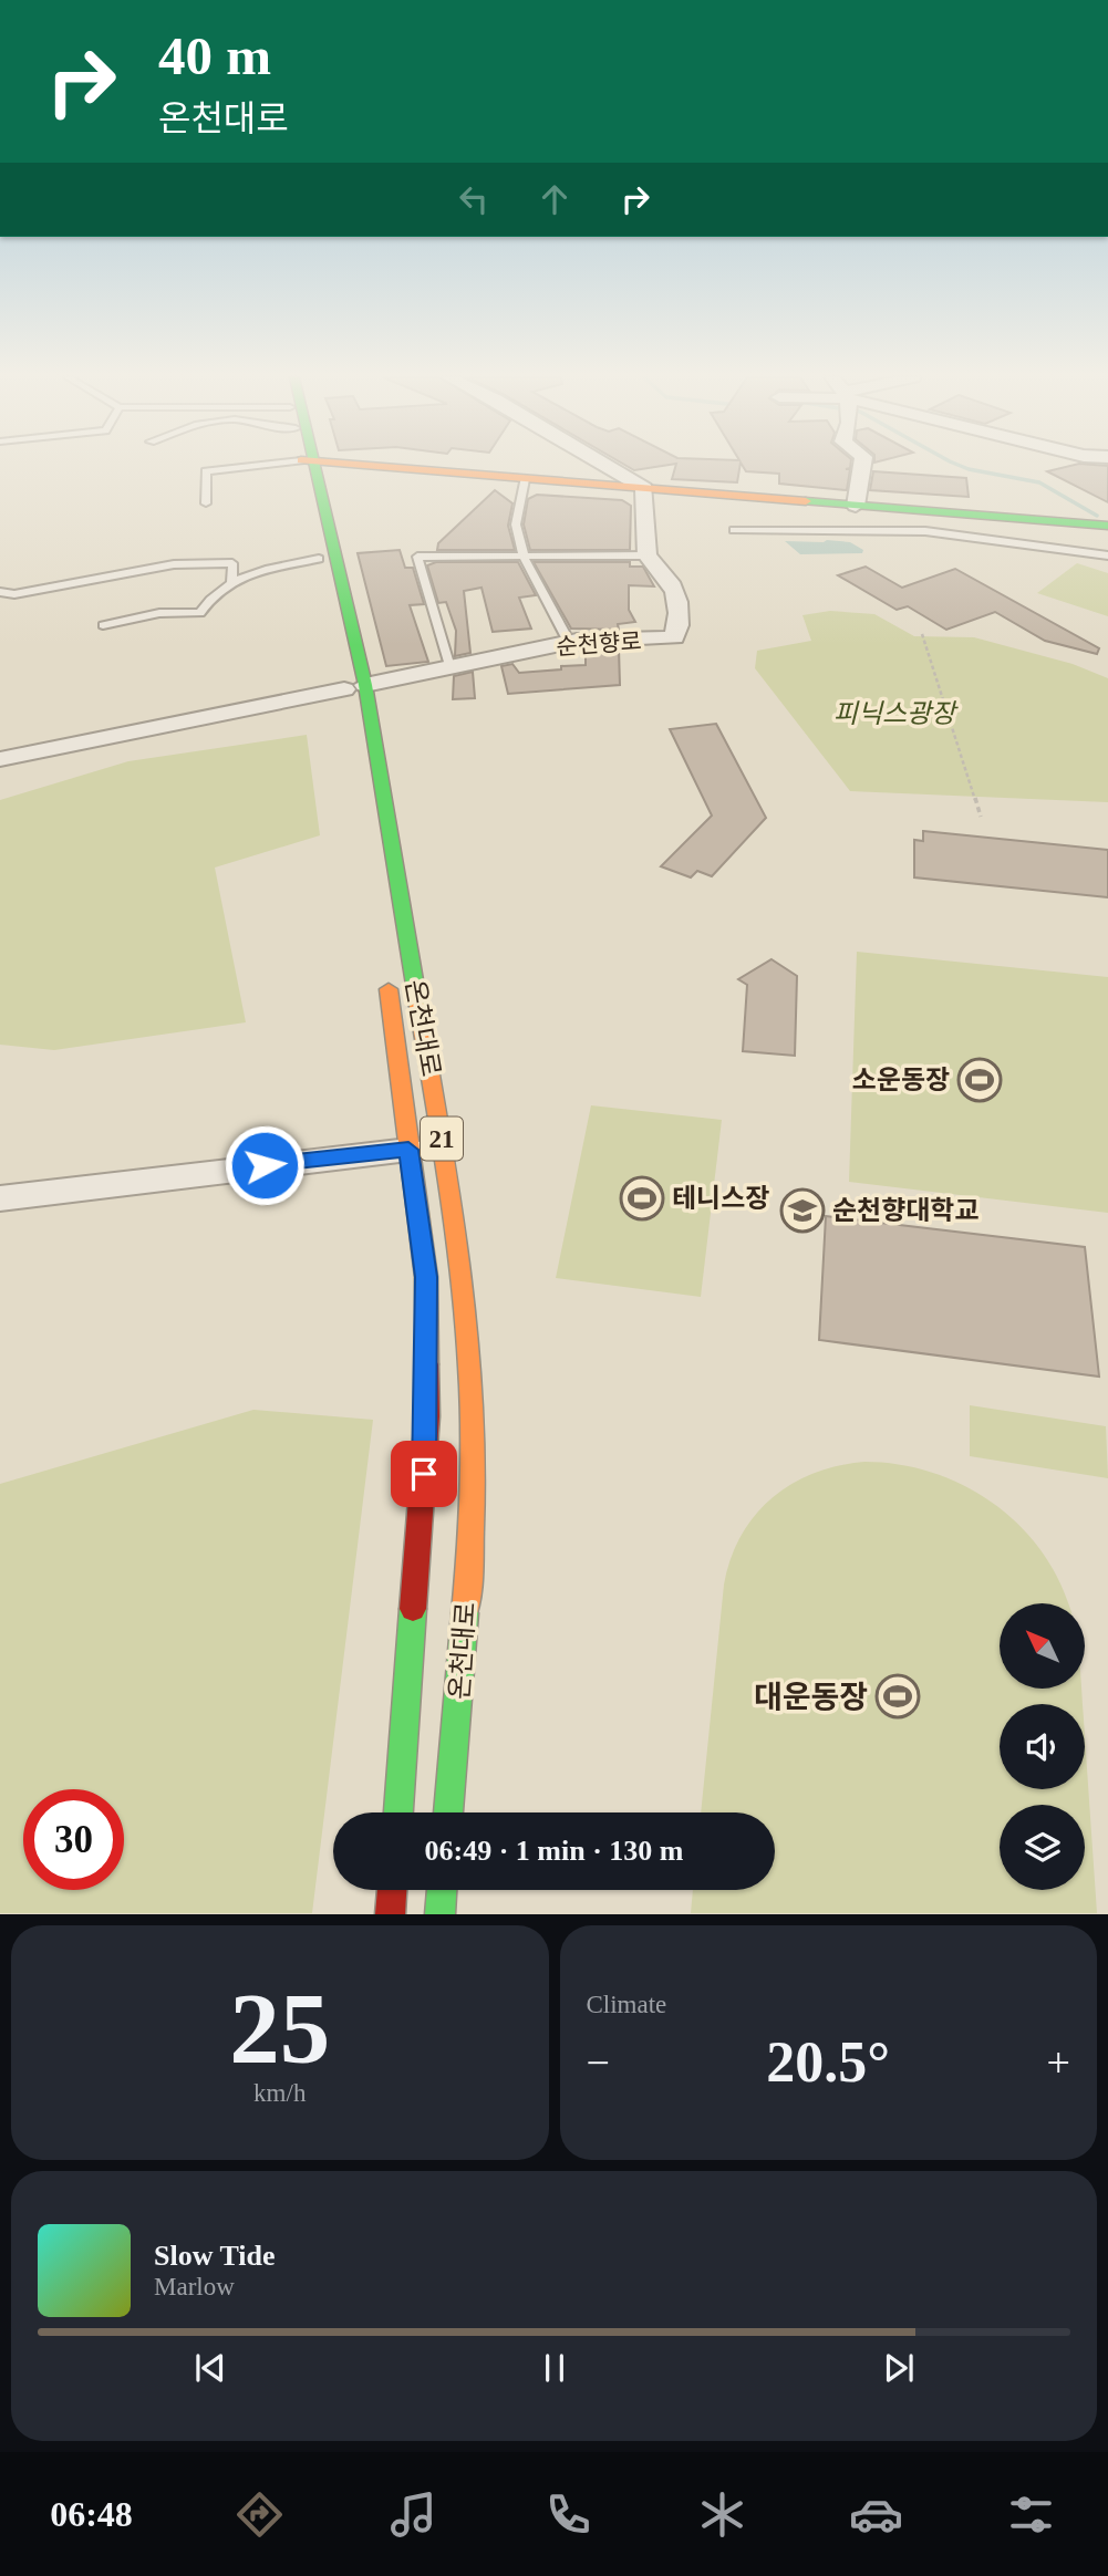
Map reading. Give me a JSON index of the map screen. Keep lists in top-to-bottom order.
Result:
{
  "streets": {
    "main road": ["온천대로", "21"],
    "street": ["순천향로"]
  },
  "crossings": [
    ["순천향로", "온천대로"]
  ],
  "parks": ["피닉스광장"],
  "places": {
    "sports": ["소운동장", "테니스장", "대운동장"],
    "school or university": ["순천향대학교"]
  },
  "north": "top left",
  "page": {
    "turn": ["40 m", "온천대로"],
    "limit": "30",
    "trip": "06:49 · 1 min · 130 m",
    "tile": [
      ["25", "km/h"],
      "Climate"
    ],
    "heat": ["−", "20.5°", "+"],
    "song": ["Slow Tide", "Marlow"],
    "tabs": "06:48"
  }
}
